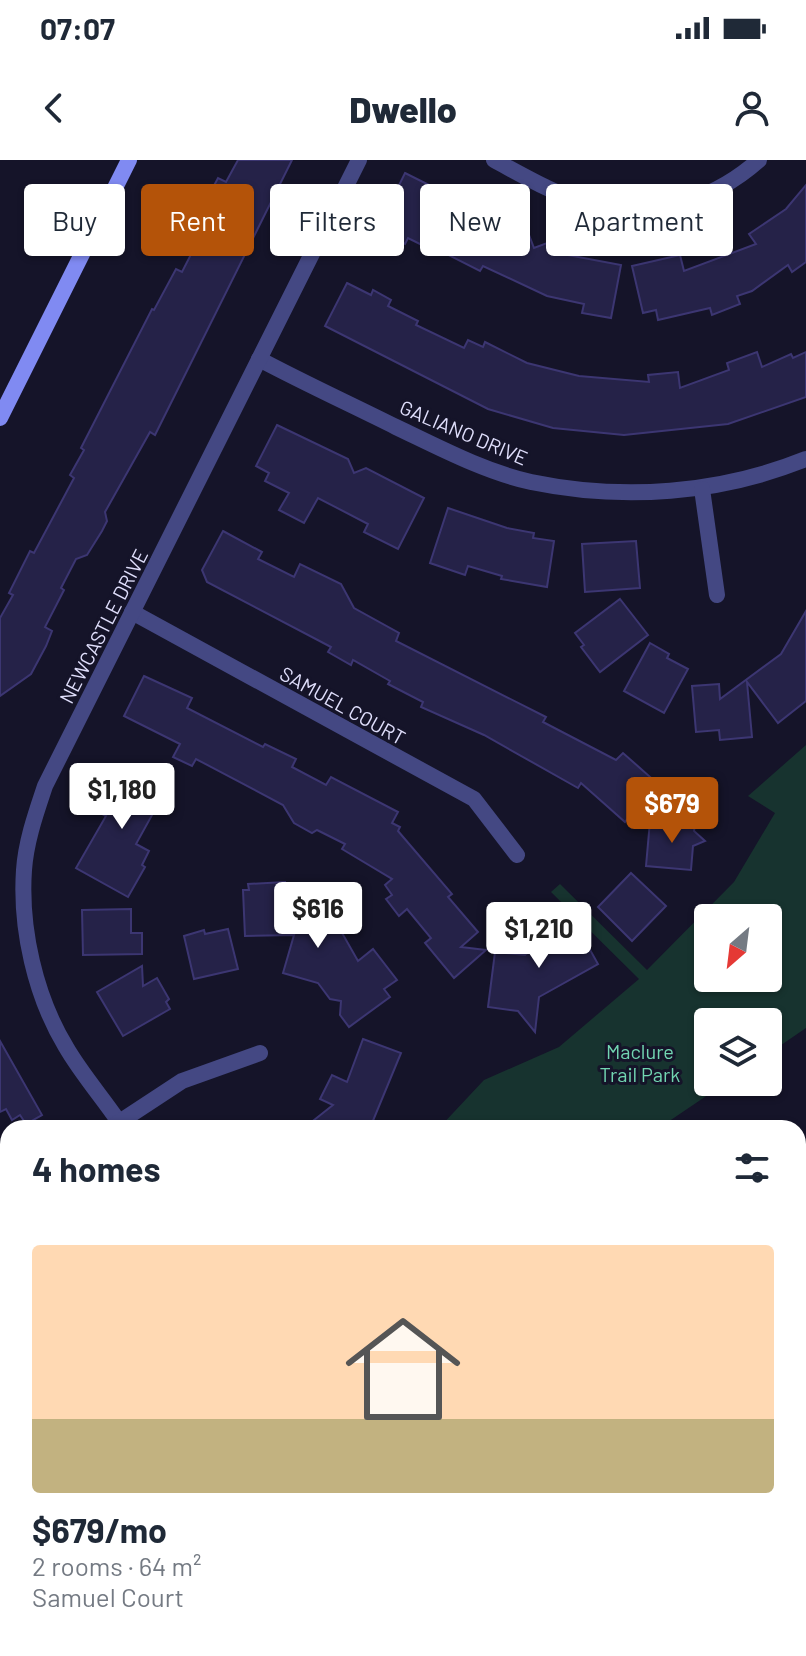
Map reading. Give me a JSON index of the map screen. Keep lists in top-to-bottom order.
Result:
{
  "streets": {
    "street": ["GALIANO DRIVE", "NEWCASTLE DRIVE", "SAMUEL COURT"]
  },
  "crossings": [
    ["GALIANO DRIVE", "NEWCASTLE DRIVE"],
    ["NEWCASTLE DRIVE", "SAMUEL COURT"]
  ],
  "parks": ["Maclure Trail Park"],
  "north": "bottom left",
  "page": {
    "status": "07:07",
    "header": "Dwello",
    "chip": [
      "Buy",
      "Rent",
      "Filters",
      "New",
      "Apartment"
    ],
    "price": [
      "$1,180",
      "$679",
      "$616",
      "$1,210"
    ],
    "heading": "4 homes",
    "list": [
      {
        "name": "$679/mo",
        "note": "2 rooms · 64 m² · Samuel Court"
      }
    ]
  }
}
